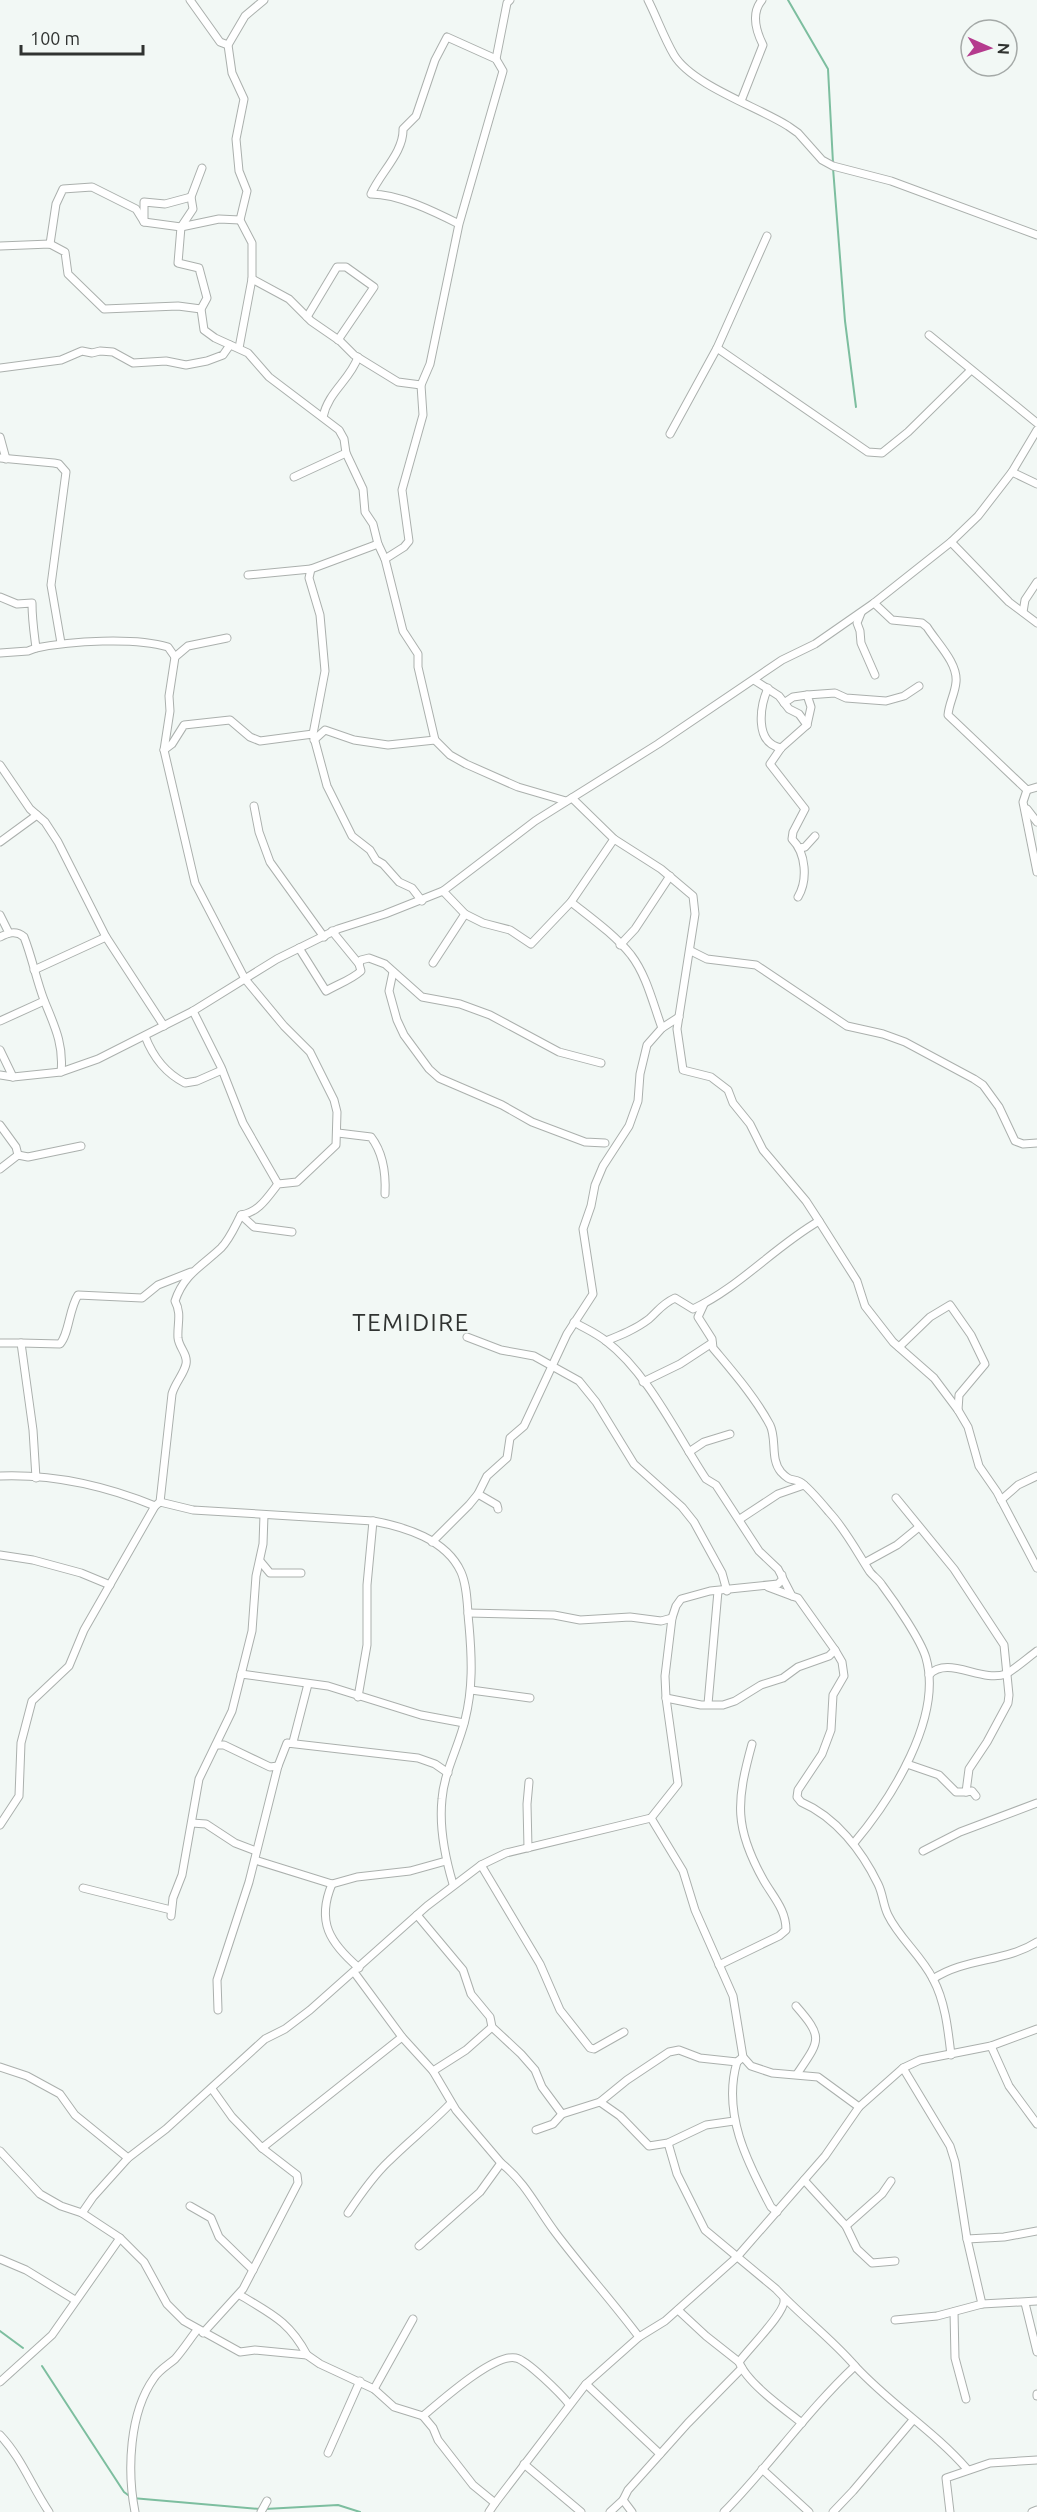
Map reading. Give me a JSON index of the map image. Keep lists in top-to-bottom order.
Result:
{
  "districts": ["TEMIDIRE"],
  "scale_bar": "100 m",
  "north": "right"
}
